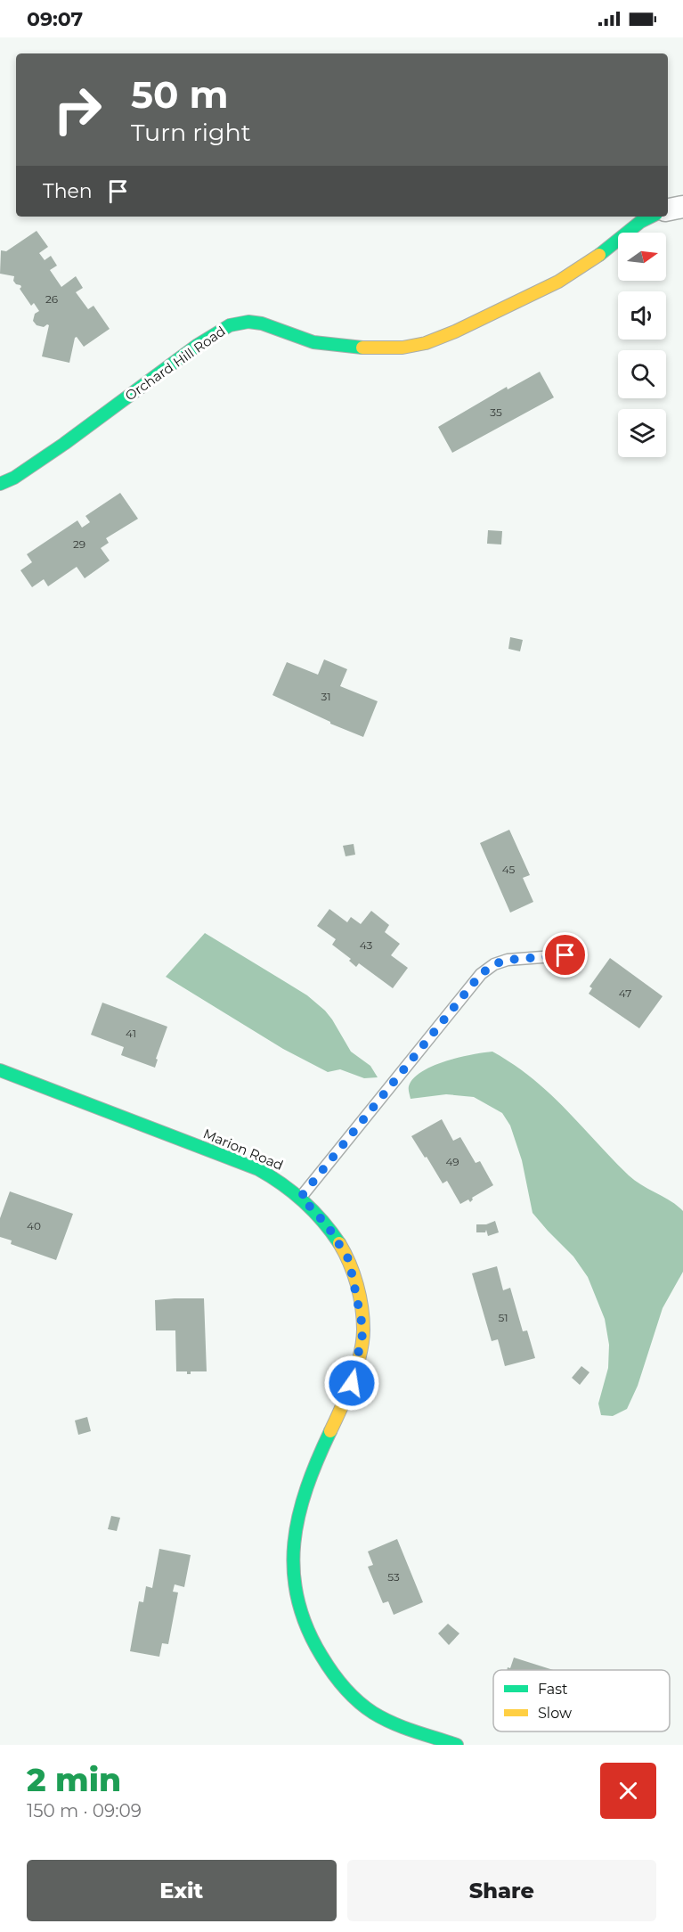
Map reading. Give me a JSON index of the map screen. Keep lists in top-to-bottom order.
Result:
{
  "streets": {
    "street": ["Orchard Hill Road", "Marion Road"]
  },
  "house_numbers": [
    "26",
    "35",
    "29",
    "31",
    "45",
    "43",
    "47",
    "41",
    "49",
    "40",
    "51",
    "53"
  ],
  "legend": ["Fast", "Slow"],
  "north": "right",
  "page": {
    "status": "09:07",
    "turn": ["50 m", "Turn right"],
    "then": "Then",
    "heading": ["2 min", "150 m · 09:09"],
    "buttons": ["Exit", "Share"]
  }
}
